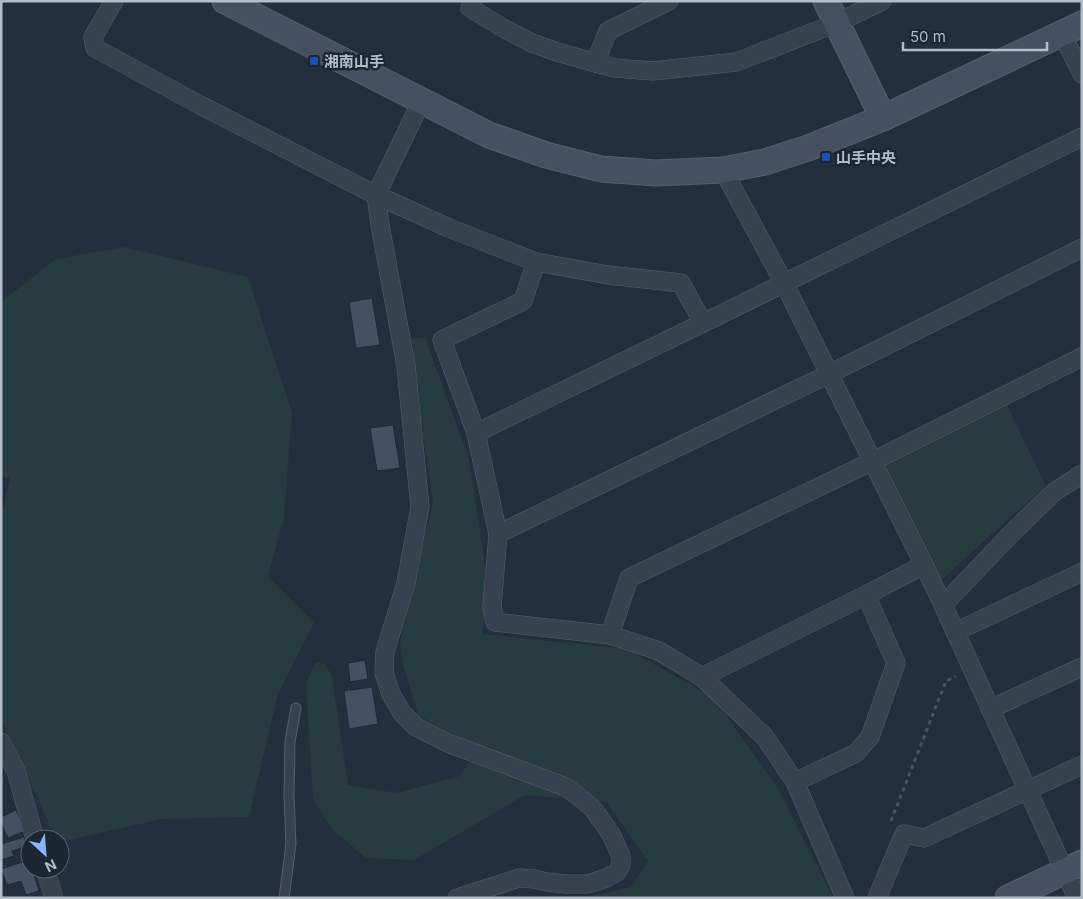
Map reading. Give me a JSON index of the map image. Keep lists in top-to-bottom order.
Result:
{
  "places": {
    "transit": ["湘南山手", "山手中央"]
  },
  "scale_bar": "50 m",
  "north": "bottom right"
}
